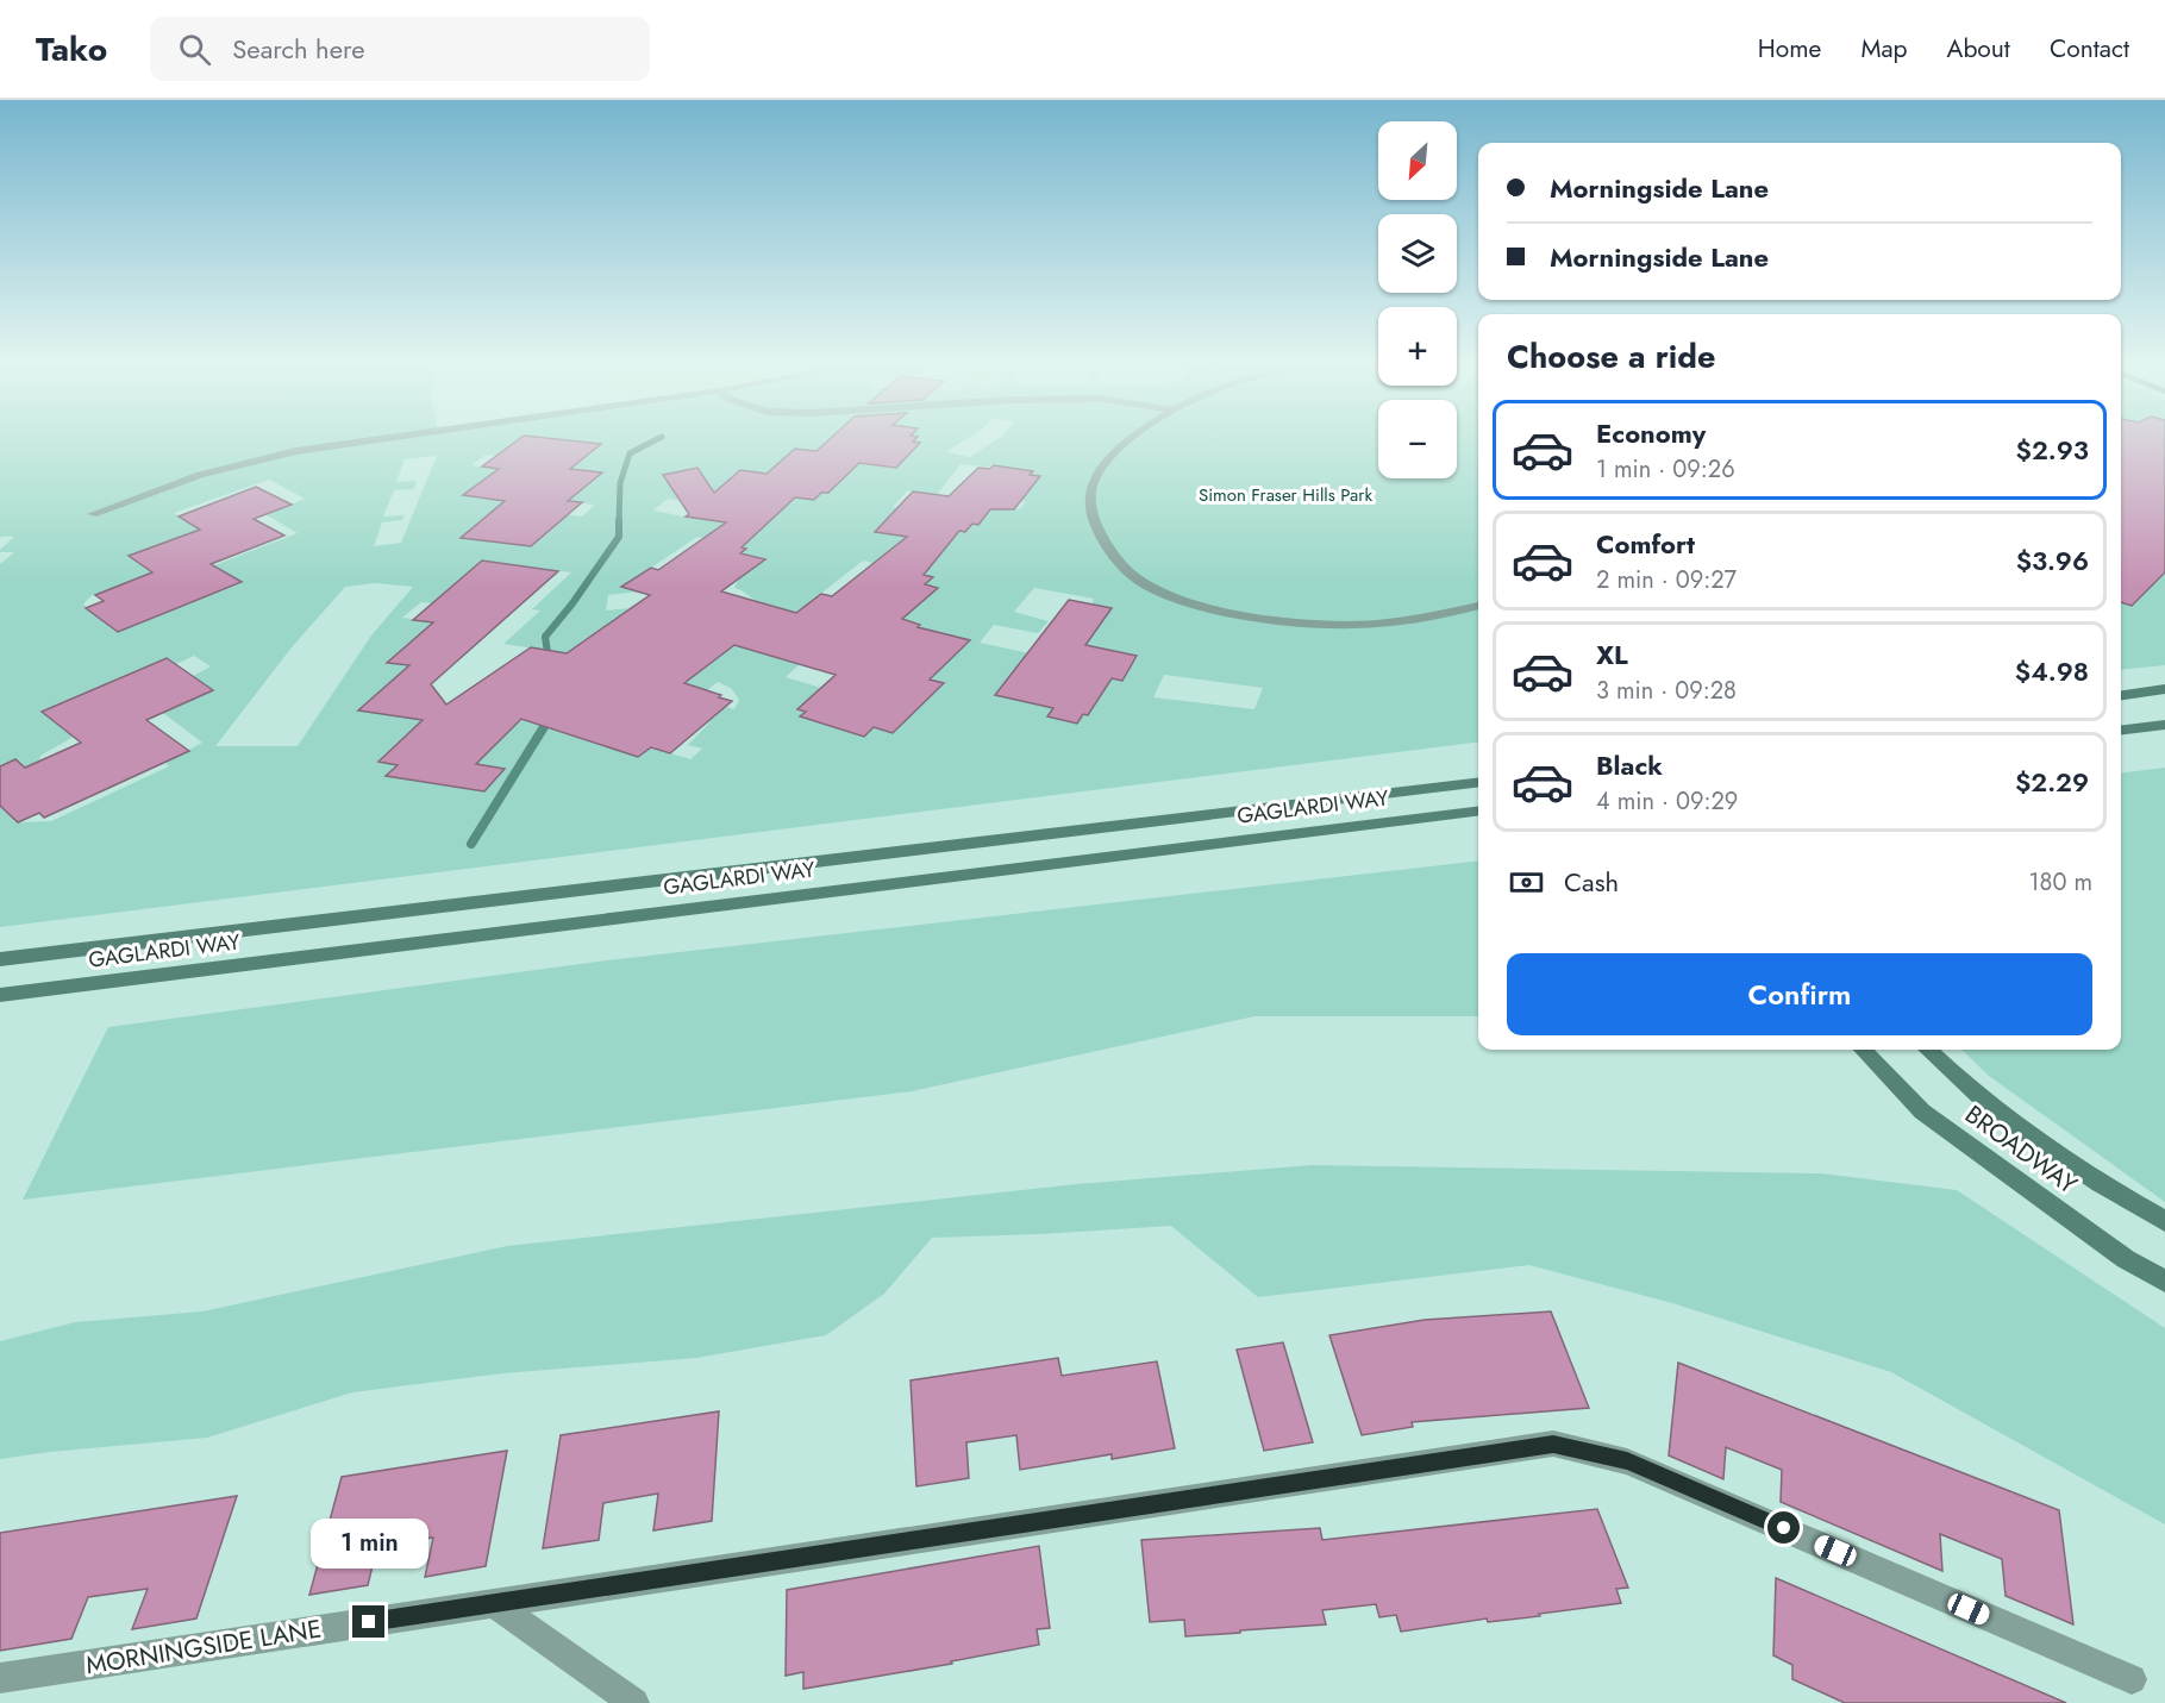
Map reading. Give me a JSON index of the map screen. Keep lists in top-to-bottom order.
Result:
{
  "streets": {
    "main road": ["GAGLARDI WAY", "BROADWAY"],
    "street": ["MORNINGSIDE LANE"]
  },
  "parks": ["Simon Fraser Hills Park"],
  "north": "bottom left",
  "page": {
    "header": "Tako",
    "search": "Search here",
    "nav": [
      "Home",
      "Map",
      "About",
      "Contact"
    ],
    "map_buttons": ["+", "−"],
    "banner": ["Morningside Lane", "Morningside Lane"],
    "heading": "Choose a ride",
    "list": [
      {
        "name": "Economy",
        "note": "1 min · 09:26",
        "value": "$2.93"
      },
      {
        "name": "Comfort",
        "note": "2 min · 09:27",
        "value": "$3.96"
      },
      {
        "name": "XL",
        "note": "3 min · 09:28",
        "value": "$4.98"
      },
      {
        "name": "Black",
        "note": "4 min · 09:29",
        "value": "$2.29"
      }
    ],
    "pay": ["Cash", "180 m"],
    "buttons": "Confirm",
    "bubble": "1 min"
  }
}
